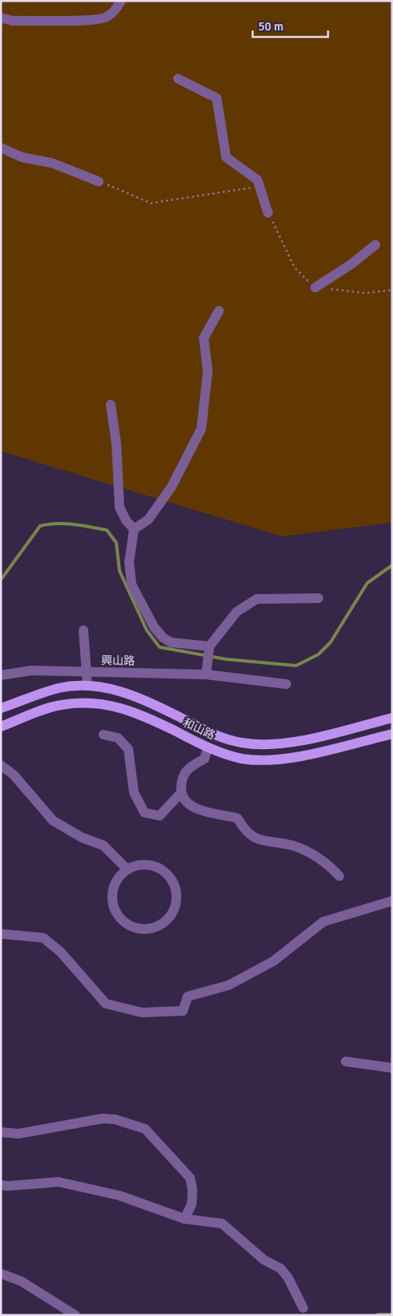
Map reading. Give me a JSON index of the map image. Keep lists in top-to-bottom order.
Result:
{
  "streets": {
    "main road": ["和山路"],
    "street": ["興山路"]
  },
  "scale_bar": "50 m"
}
